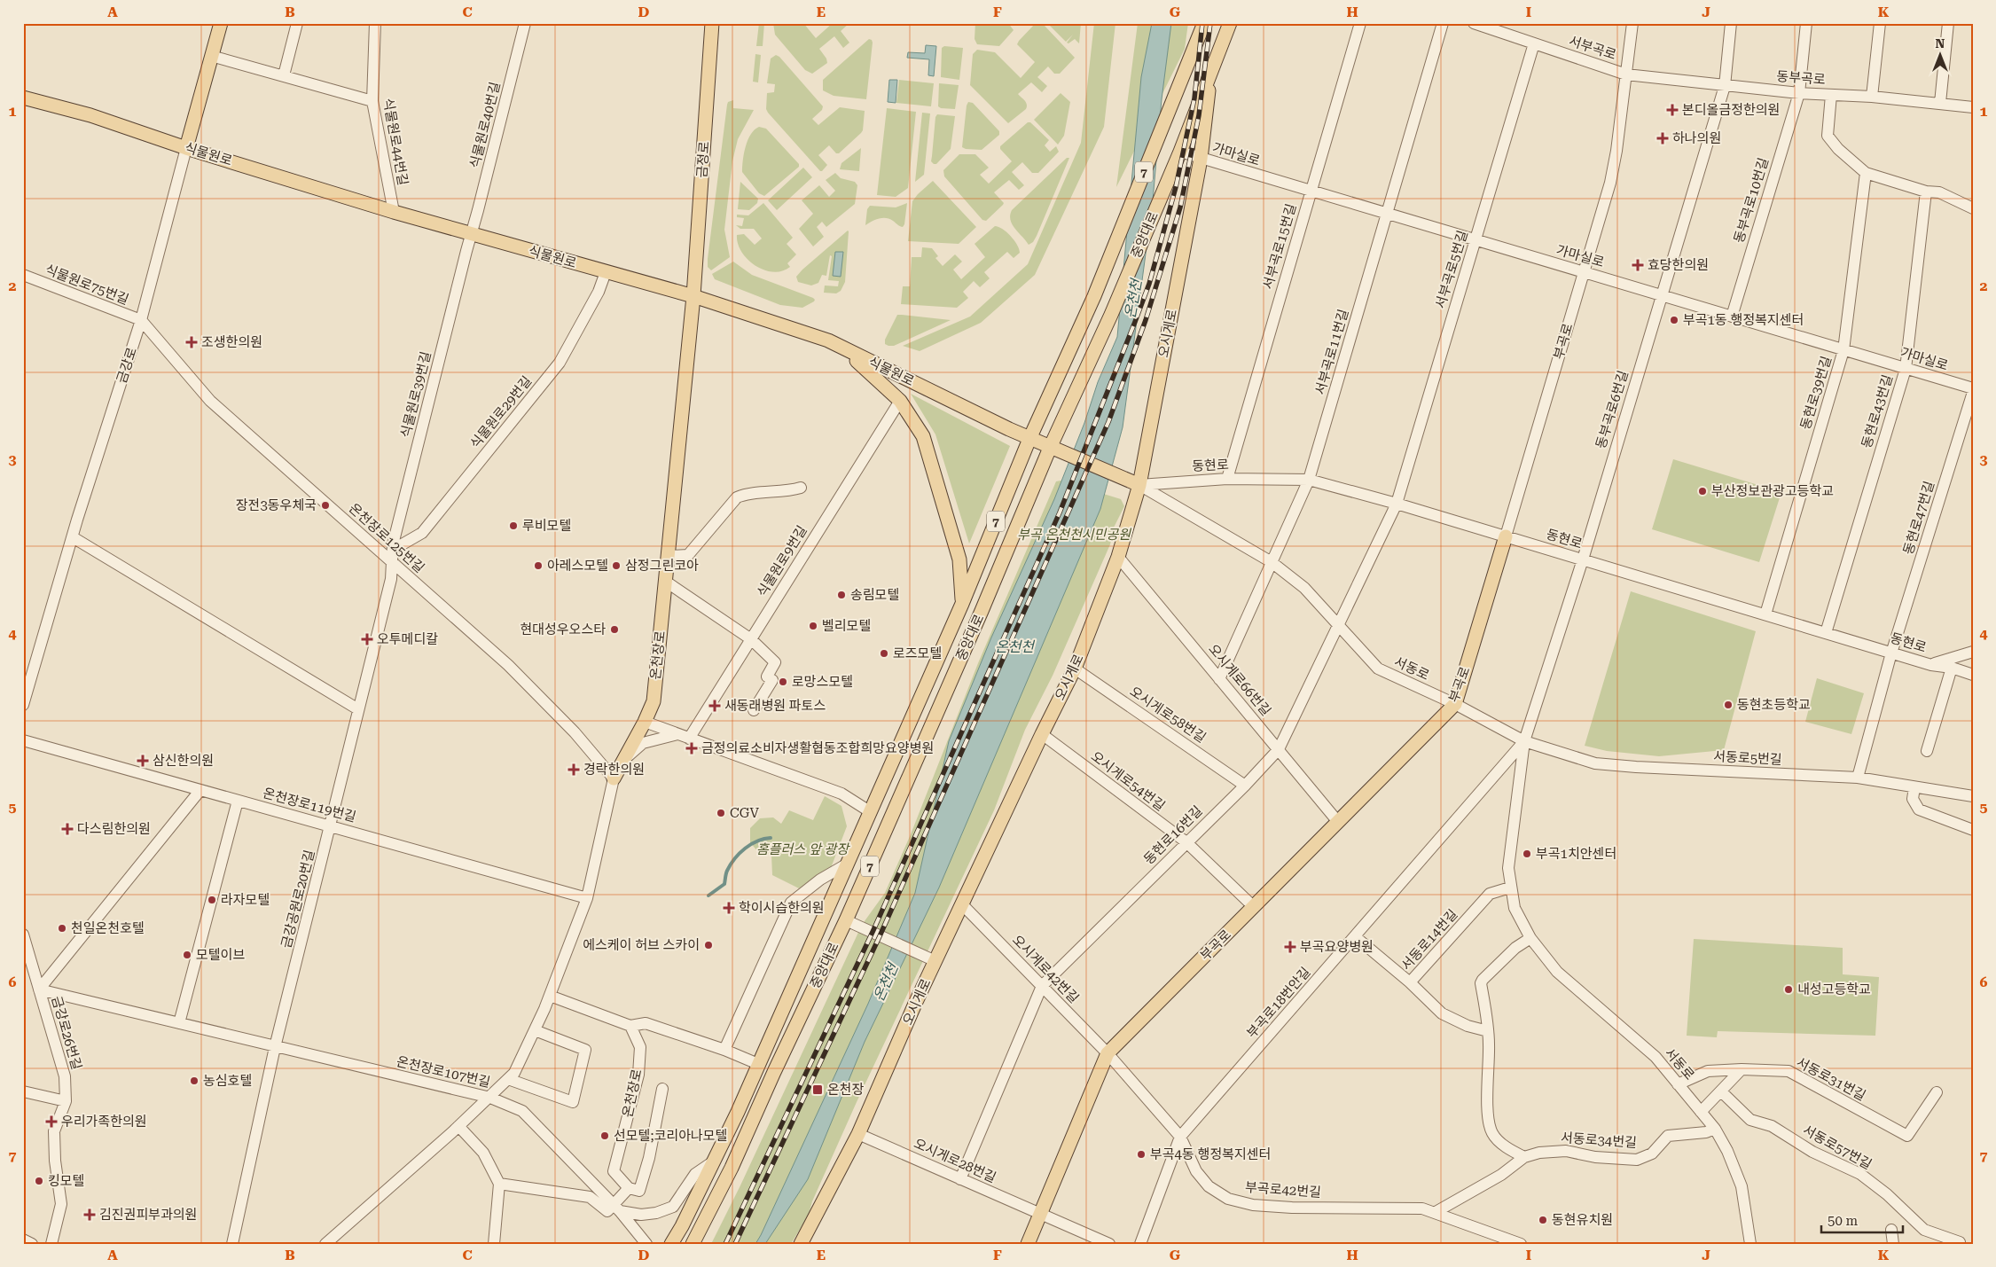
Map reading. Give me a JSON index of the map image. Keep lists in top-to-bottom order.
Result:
{
  "streets": {
    "main road": [
      "식물원로",
      "금정로",
      "7",
      "중앙대로",
      "오시게로",
      "부곡로",
      "금강로",
      "온천장로"
    ],
    "street": [
      "서부곡로",
      "동부곡로",
      "식물원로40번길",
      "식물원로44번길",
      "가마실로",
      "동부곡로10번길",
      "서부곡로15번길",
      "서부곡로5번길",
      "식물원로75번길",
      "서부곡로11번길",
      "동현로39번길",
      "식물원로39번길",
      "동부곡로6번길",
      "동현로43번길",
      "식물원로29번길",
      "동현로",
      "동현로47번길",
      "온천장로125번길",
      "식물원로9번길",
      "서동로",
      "오시게로66번길",
      "오시게로58번길",
      "서동로5번길",
      "오시게로54번길",
      "온천장로119번길",
      "동현로16번길",
      "금강공원로20번길",
      "서동로14번길",
      "오시게로42번길",
      "부곡로18번안길",
      "금강로26번길",
      "온천장로107번길",
      "서동로31번길",
      "서동로34번길",
      "서동로57번길",
      "오시게로28번길",
      "부곡로42번길"
    ]
  },
  "crossings": [
    ["서부곡로", "동부곡로"],
    ["서부곡로", "서부곡로5번길"],
    ["서부곡로", "부곡로"],
    ["동부곡로", "동부곡로10번길"],
    ["동부곡로", "부곡로"],
    ["동부곡로", "동부곡로6번길"],
    ["식물원로40번길", "식물원로"],
    ["식물원로40번길", "식물원로39번길"],
    ["식물원로44번길", "식물원로"],
    ["식물원로", "금정로"],
    ["식물원로", "중앙대로"],
    ["식물원로", "오시게로"],
    ["식물원로", "금강로"],
    ["식물원로", "식물원로39번길"],
    ["식물원로", "식물원로29번길"],
    ["식물원로", "동현로"],
    ["식물원로", "온천장로"],
    ["식물원로", "서동로"],
    ["가마실로", "동부곡로10번길"],
    ["가마실로", "중앙대로"],
    ["가마실로", "서부곡로15번길"],
    ["가마실로", "서부곡로5번길"],
    ["가마실로", "오시게로"],
    ["가마실로", "부곡로"],
    ["가마실로", "서부곡로11번길"],
    ["가마실로", "동현로39번길"],
    ["가마실로", "동부곡로6번길"],
    ["가마실로", "동현로43번길"],
    ["가마실로", "동현로47번길"],
    ["금정로", "온천장로"],
    ["중앙대로", "오시게로"],
    ["서부곡로15번길", "동현로"],
    ["서부곡로5번길", "동현로"],
    ["서부곡로5번길", "동현로16번길"],
    ["식물원로75번길", "금강로"],
    ["식물원로75번길", "온천장로125번길"],
    ["오시게로", "동현로"],
    ["오시게로", "서동로"],
    ["오시게로", "오시게로66번길"],
    ["오시게로", "오시게로58번길"],
    ["오시게로", "오시게로54번길"],
    ["오시게로", "오시게로42번길"],
    ["오시게로", "오시게로28번길"],
    ["부곡로", "동현로"],
    ["부곡로", "서동로"],
    ["부곡로", "오시게로66번길"],
    ["부곡로", "오시게로54번길"],
    ["부곡로", "오시게로42번길"],
    ["부곡로", "오시게로28번길"],
    ["부곡로", "부곡로42번길"],
    ["서부곡로11번길", "동현로"],
    ["서부곡로11번길", "서동로"],
    ["서부곡로11번길", "오시게로66번길"],
    ["금강로", "온천장로125번길"],
    ["동현로39번길", "동현로"],
    ["식물원로39번길", "식물원로29번길"],
    ["식물원로39번길", "온천장로125번길"],
    ["식물원로39번길", "금강공원로20번길"],
    ["동부곡로6번길", "동현로"],
    ["동부곡로6번길", "서동로"],
    ["동부곡로6번길", "서동로5번길"],
    ["동부곡로6번길", "부곡로18번안길"],
    ["동현로43번길", "동현로"],
    ["동현로", "동현로47번길"],
    ["동현로", "서동로"],
    ["동현로", "동현로16번길"],
    ["동현로47번길", "서동로5번길"],
    ["온천장로125번길", "온천장로"],
    ["온천장로125번길", "금강공원로20번길"],
    ["온천장로", "온천장로119번길"],
    ["온천장로", "온천장로107번길"],
    ["서동로", "서동로5번길"],
    ["서동로", "동현로16번길"],
    ["서동로", "서동로14번길"],
    ["서동로", "부곡로18번안길"],
    ["서동로", "서동로34번길"],
    ["오시게로66번길", "동현로16번길"],
    ["오시게로58번길", "동현로16번길"],
    ["서동로5번길", "부곡로18번안길"],
    ["오시게로54번길", "동현로16번길"],
    ["온천장로119번길", "금강공원로20번길"],
    ["동현로16번길", "오시게로42번길"],
    ["동현로16번길", "오시게로28번길"],
    ["금강공원로20번길", "온천장로107번길"],
    ["오시게로42번길", "부곡로42번길"],
    ["부곡로18번안길", "부곡로42번길"],
    ["금강로26번길", "온천장로107번길"],
    ["서동로34번길", "부곡로42번길"]
  ],
  "water": ["온천천"],
  "parks": ["부곡 온천천시민공원", "홈플러스 앞 광장"],
  "places": {
    "health": [
      "본디올금정한의원",
      "하나의원",
      "효당한의원",
      "조생한의원",
      "오투메디칼",
      "새동래병원 파토스",
      "금정의료소비자생활협동조합희망요양병원",
      "삼신한의원",
      "경락한의원",
      "다스림한의원",
      "학이시습한의원",
      "부곡요양병원",
      "우리가족한의원",
      "김진권피부과의원"
    ],
    "other": [
      "부곡1동 행정복지센터",
      "부산정보관광고등학교",
      "장전3동우체국",
      "루비모텔",
      "아레스모텔",
      "삼정그린코아",
      "송림모텔",
      "벨리모텔",
      "현대성우오스타",
      "로즈모텔",
      "로망스모텔",
      "동현초등학교",
      "CGV",
      "부곡1치안센터",
      "라자모텔",
      "천일온천호텔",
      "에스케이 허브 스카이",
      "모텔이브",
      "내성고등학교",
      "농심호텔",
      "선모텔;코리아나모텔",
      "부곡4동 행정복지센터",
      "킹모텔",
      "동현유치원"
    ],
    "transit": ["온천장"]
  },
  "scale_bar": "50 m",
  "north": "top",
  "grid": {
    "columns": [
      "A",
      "B",
      "C",
      "D",
      "E",
      "F",
      "G",
      "H",
      "I",
      "J",
      "K"
    ],
    "rows": [
      "1",
      "2",
      "3",
      "4",
      "5",
      "6",
      "7"
    ]
  }
}
